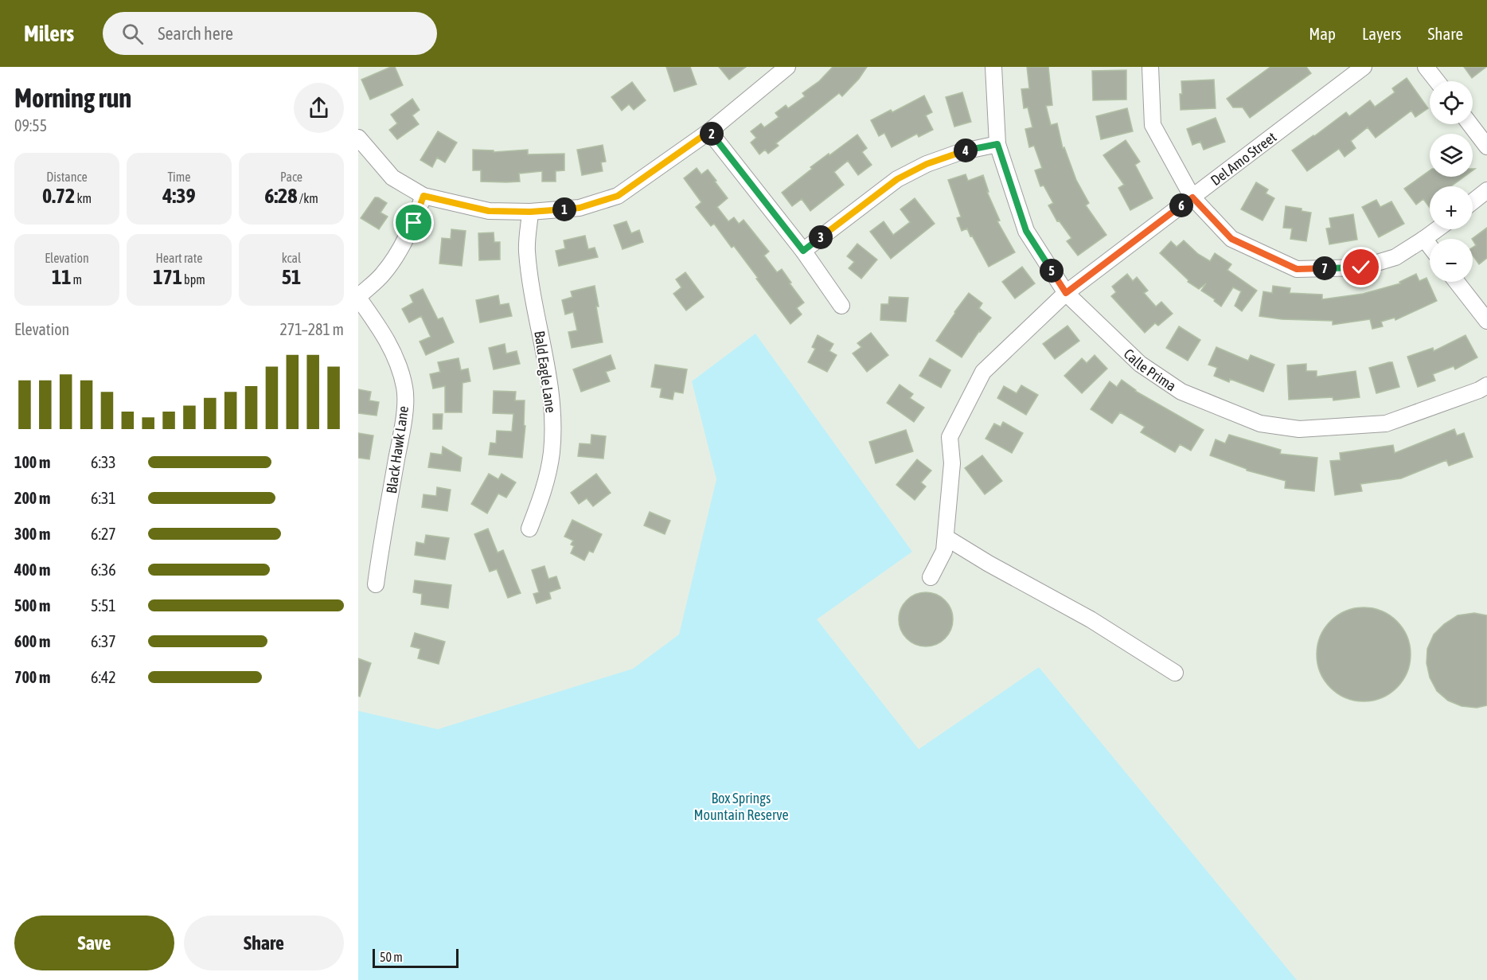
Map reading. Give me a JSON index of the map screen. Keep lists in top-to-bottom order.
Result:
{
  "streets": {
    "street": [
      "Del Amo Street",
      "Calle Prima",
      "Bald Eagle Lane",
      "Black Hawk Lane"
    ]
  },
  "crossings": [
    ["Del Amo Street", "Calle Prima"]
  ],
  "parks": ["Box Springs Mountain Reserve"],
  "scale_bar": "50 m",
  "page": {
    "header": "Milers",
    "search": "Search here",
    "nav": ["Map", "Layers", "Share"],
    "heading": ["Morning run", "09:55"],
    "map_buttons": ["+", "−"],
    "pins": [
      "2",
      "4",
      "6",
      "1",
      "3",
      "7",
      "5"
    ],
    "stats": [
      ["Distance", "0.72 km"],
      ["Time", "4:39"],
      ["Pace", "6:28 /km"],
      ["Elevation", "11 m"],
      ["Heart rate", "171 bpm"],
      ["kcal", "51"]
    ],
    "chart": ["Elevation", "271–281 m"],
    "list": [
      {
        "name": "100 m",
        "note": "6:33"
      },
      {
        "name": "200 m",
        "note": "6:31"
      },
      {
        "name": "300 m",
        "note": "6:27"
      },
      {
        "name": "400 m",
        "note": "6:36"
      },
      {
        "name": "500 m",
        "note": "5:51"
      },
      {
        "name": "600 m",
        "note": "6:37"
      },
      {
        "name": "700 m",
        "note": "6:42"
      }
    ],
    "buttons": ["Save", "Share"],
    "scale": "50 m"
  }
}
